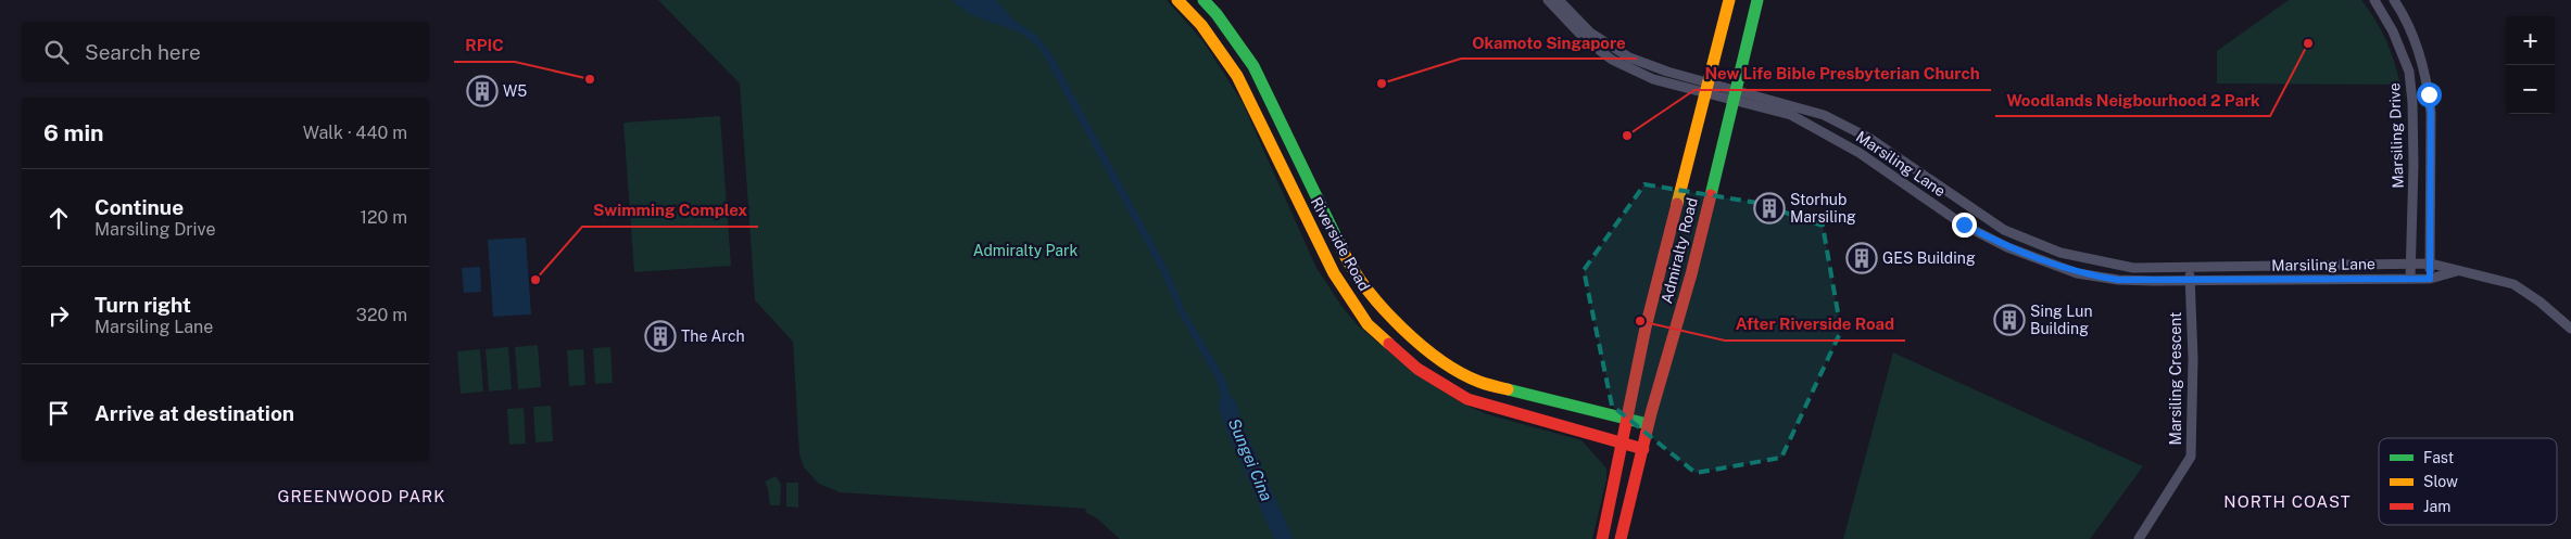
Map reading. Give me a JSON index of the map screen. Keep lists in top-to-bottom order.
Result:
{
  "streets": {
    "main road": ["Riverside Road", "Admiralty Road"],
    "street": ["Marsiling Drive", "Marsiling Lane", "Marsiling Crescent"]
  },
  "crossings": [
    ["Marsiling Drive", "Marsiling Lane"],
    ["Marsiling Lane", "Admiralty Road"],
    ["Marsiling Lane", "Marsiling Crescent"],
    ["Riverside Road", "Admiralty Road"]
  ],
  "districts": ["GREENWOOD PARK", "NORTH COAST"],
  "water": ["Sungei Cina"],
  "parks": ["Admiralty Park"],
  "places": {
    "other": [
      "Woodlands Neigbourhood 2 Park",
      "RPIC",
      "Okamoto Singapore",
      "New Life Bible Presbyterian Church",
      "Swimming Complex",
      "After Riverside Road"
    ],
    "building": [
      "W5",
      "Storhub Marsiling",
      "GES Building",
      "Sing Lun Building",
      "The Arch"
    ]
  },
  "legend": ["Fast", "Slow", "Jam"],
  "page": {
    "map_buttons": ["+", "−"],
    "search": "Search here",
    "heading": ["6 min", "Walk · 440 m"],
    "list": [
      ["Continue", "Marsiling Drive", "120 m"],
      ["Turn right", "Marsiling Lane", "320 m"],
      "Arrive at destination"
    ]
  }
}
